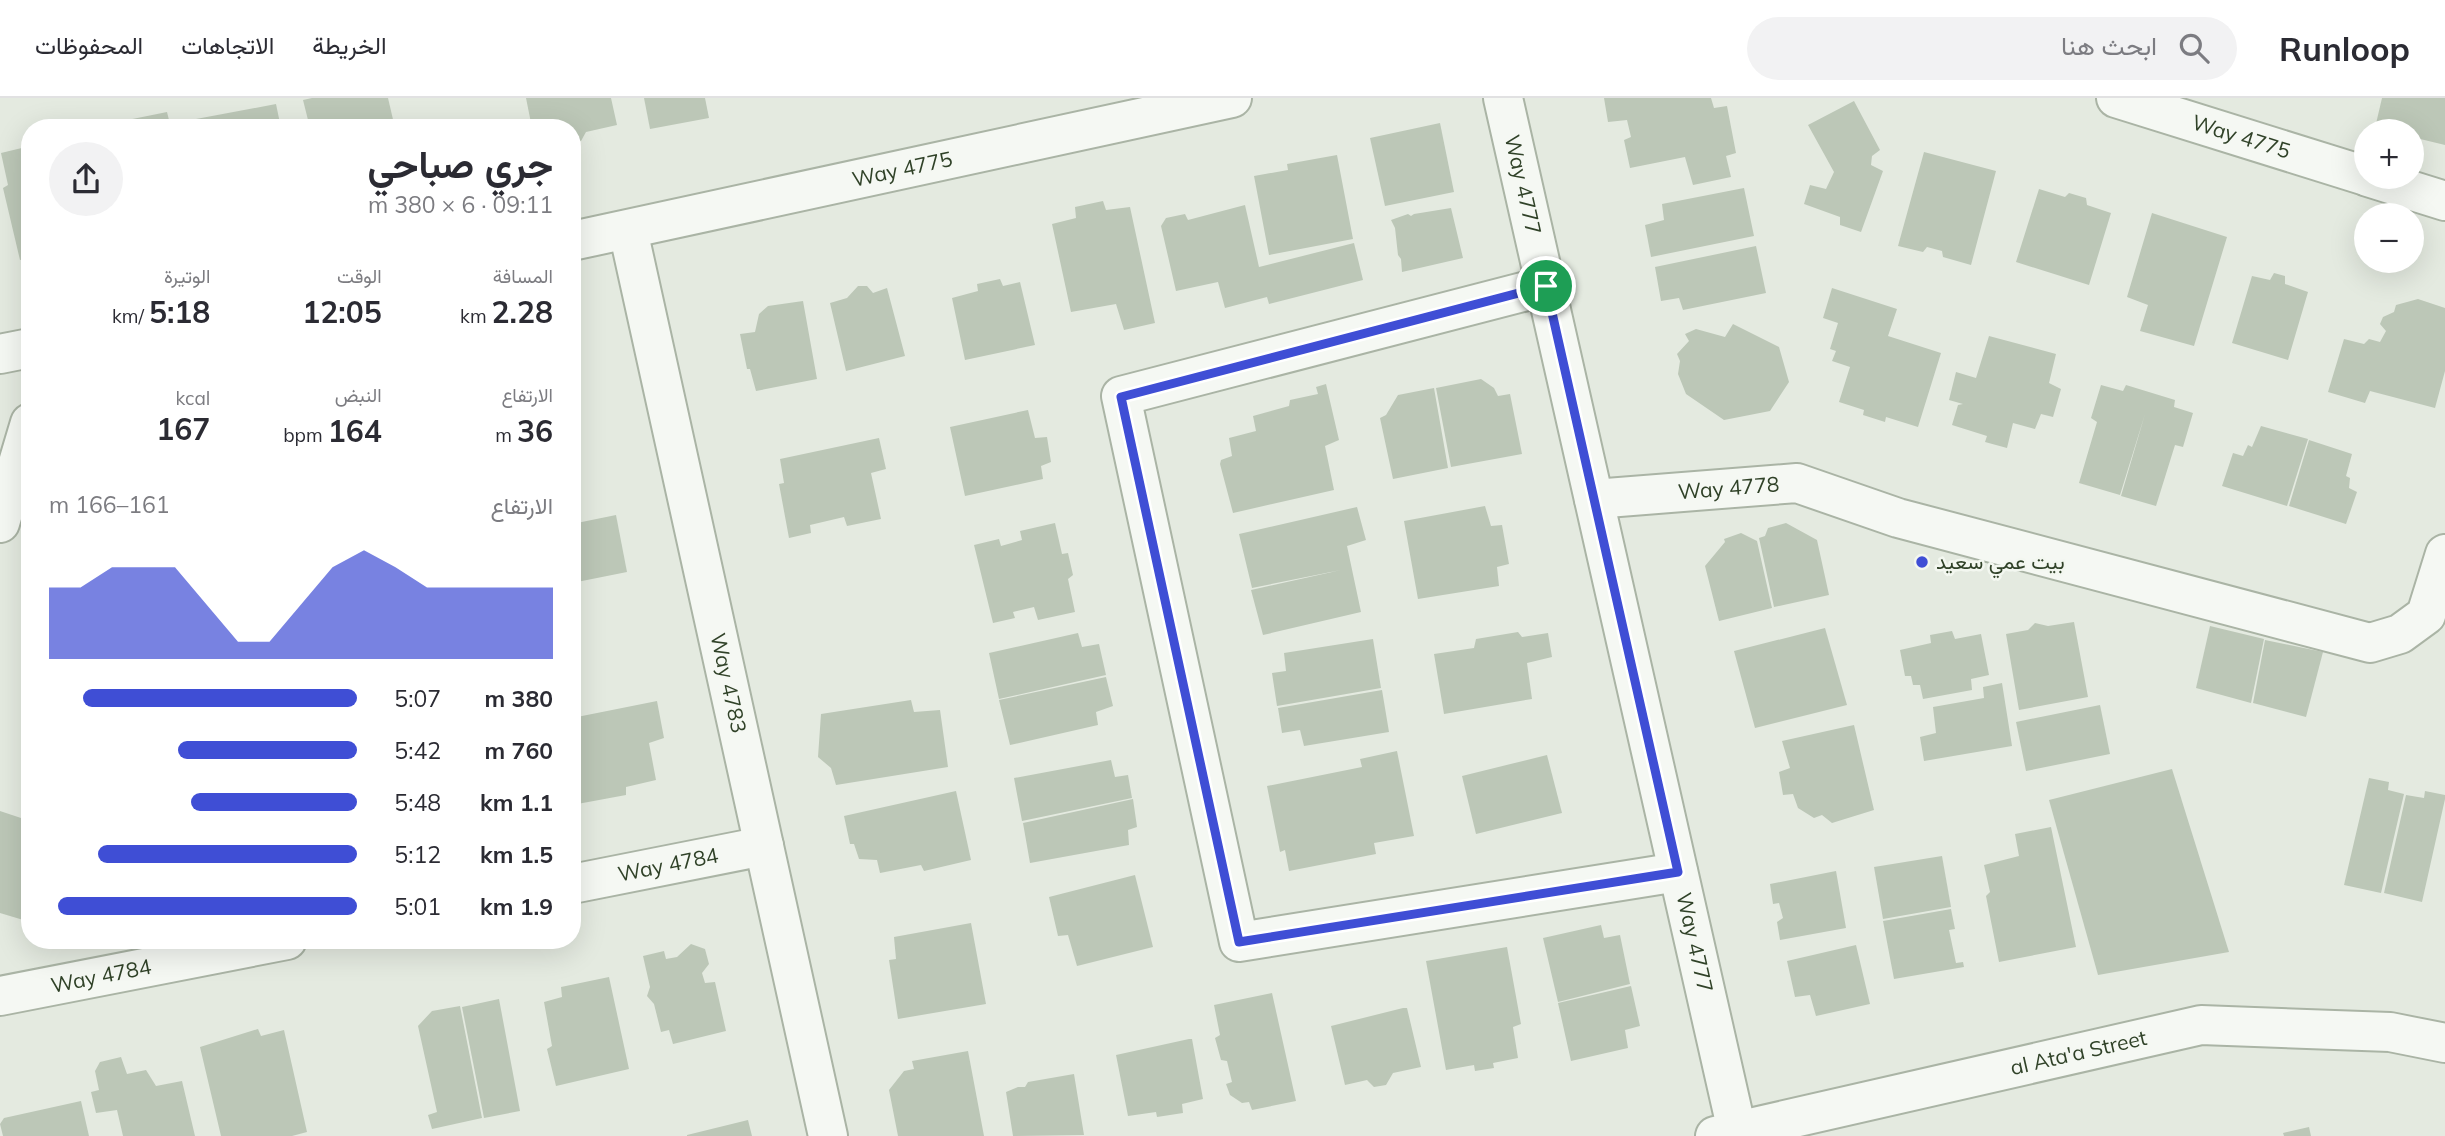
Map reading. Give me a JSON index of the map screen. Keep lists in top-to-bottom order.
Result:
{
  "streets": {
    "street": [
      "Way 4775",
      "Way 4777",
      "Way 4778",
      "Way 4783",
      "Way 4784",
      "al Ata'a Street"
    ]
  },
  "crossings": [
    ["Way 4775", "Way 4783"],
    ["Way 4777", "Way 4778"],
    ["Way 4777", "al Ata'a Street"],
    ["Way 4783", "Way 4784"]
  ],
  "places": ["بيت عمي سعيد"],
  "page": {
    "header": "Runloop",
    "search": "ابحث هنا",
    "nav": ["الخريطة", "الاتجاهات", "المحفوظات"],
    "map_buttons": ["+", "−"],
    "heading": ["جري صباحي", "09:11 · 6 × 380 m"],
    "stats": [
      ["المسافة", "2.28 km"],
      ["الوقت", "12:05"],
      ["الوتيرة", "5:18 /km"],
      ["الارتفاع", "36 m"],
      ["النبض", "164 bpm"],
      ["kcal", "167"]
    ],
    "chart": ["الارتفاع", "161–166 m"],
    "list": [
      {
        "name": "380 m",
        "note": "5:07"
      },
      {
        "name": "760 m",
        "note": "5:42"
      },
      {
        "name": "1.1 km",
        "note": "5:48"
      },
      {
        "name": "1.5 km",
        "note": "5:12"
      },
      {
        "name": "1.9 km",
        "note": "5:01"
      }
    ]
  }
}
